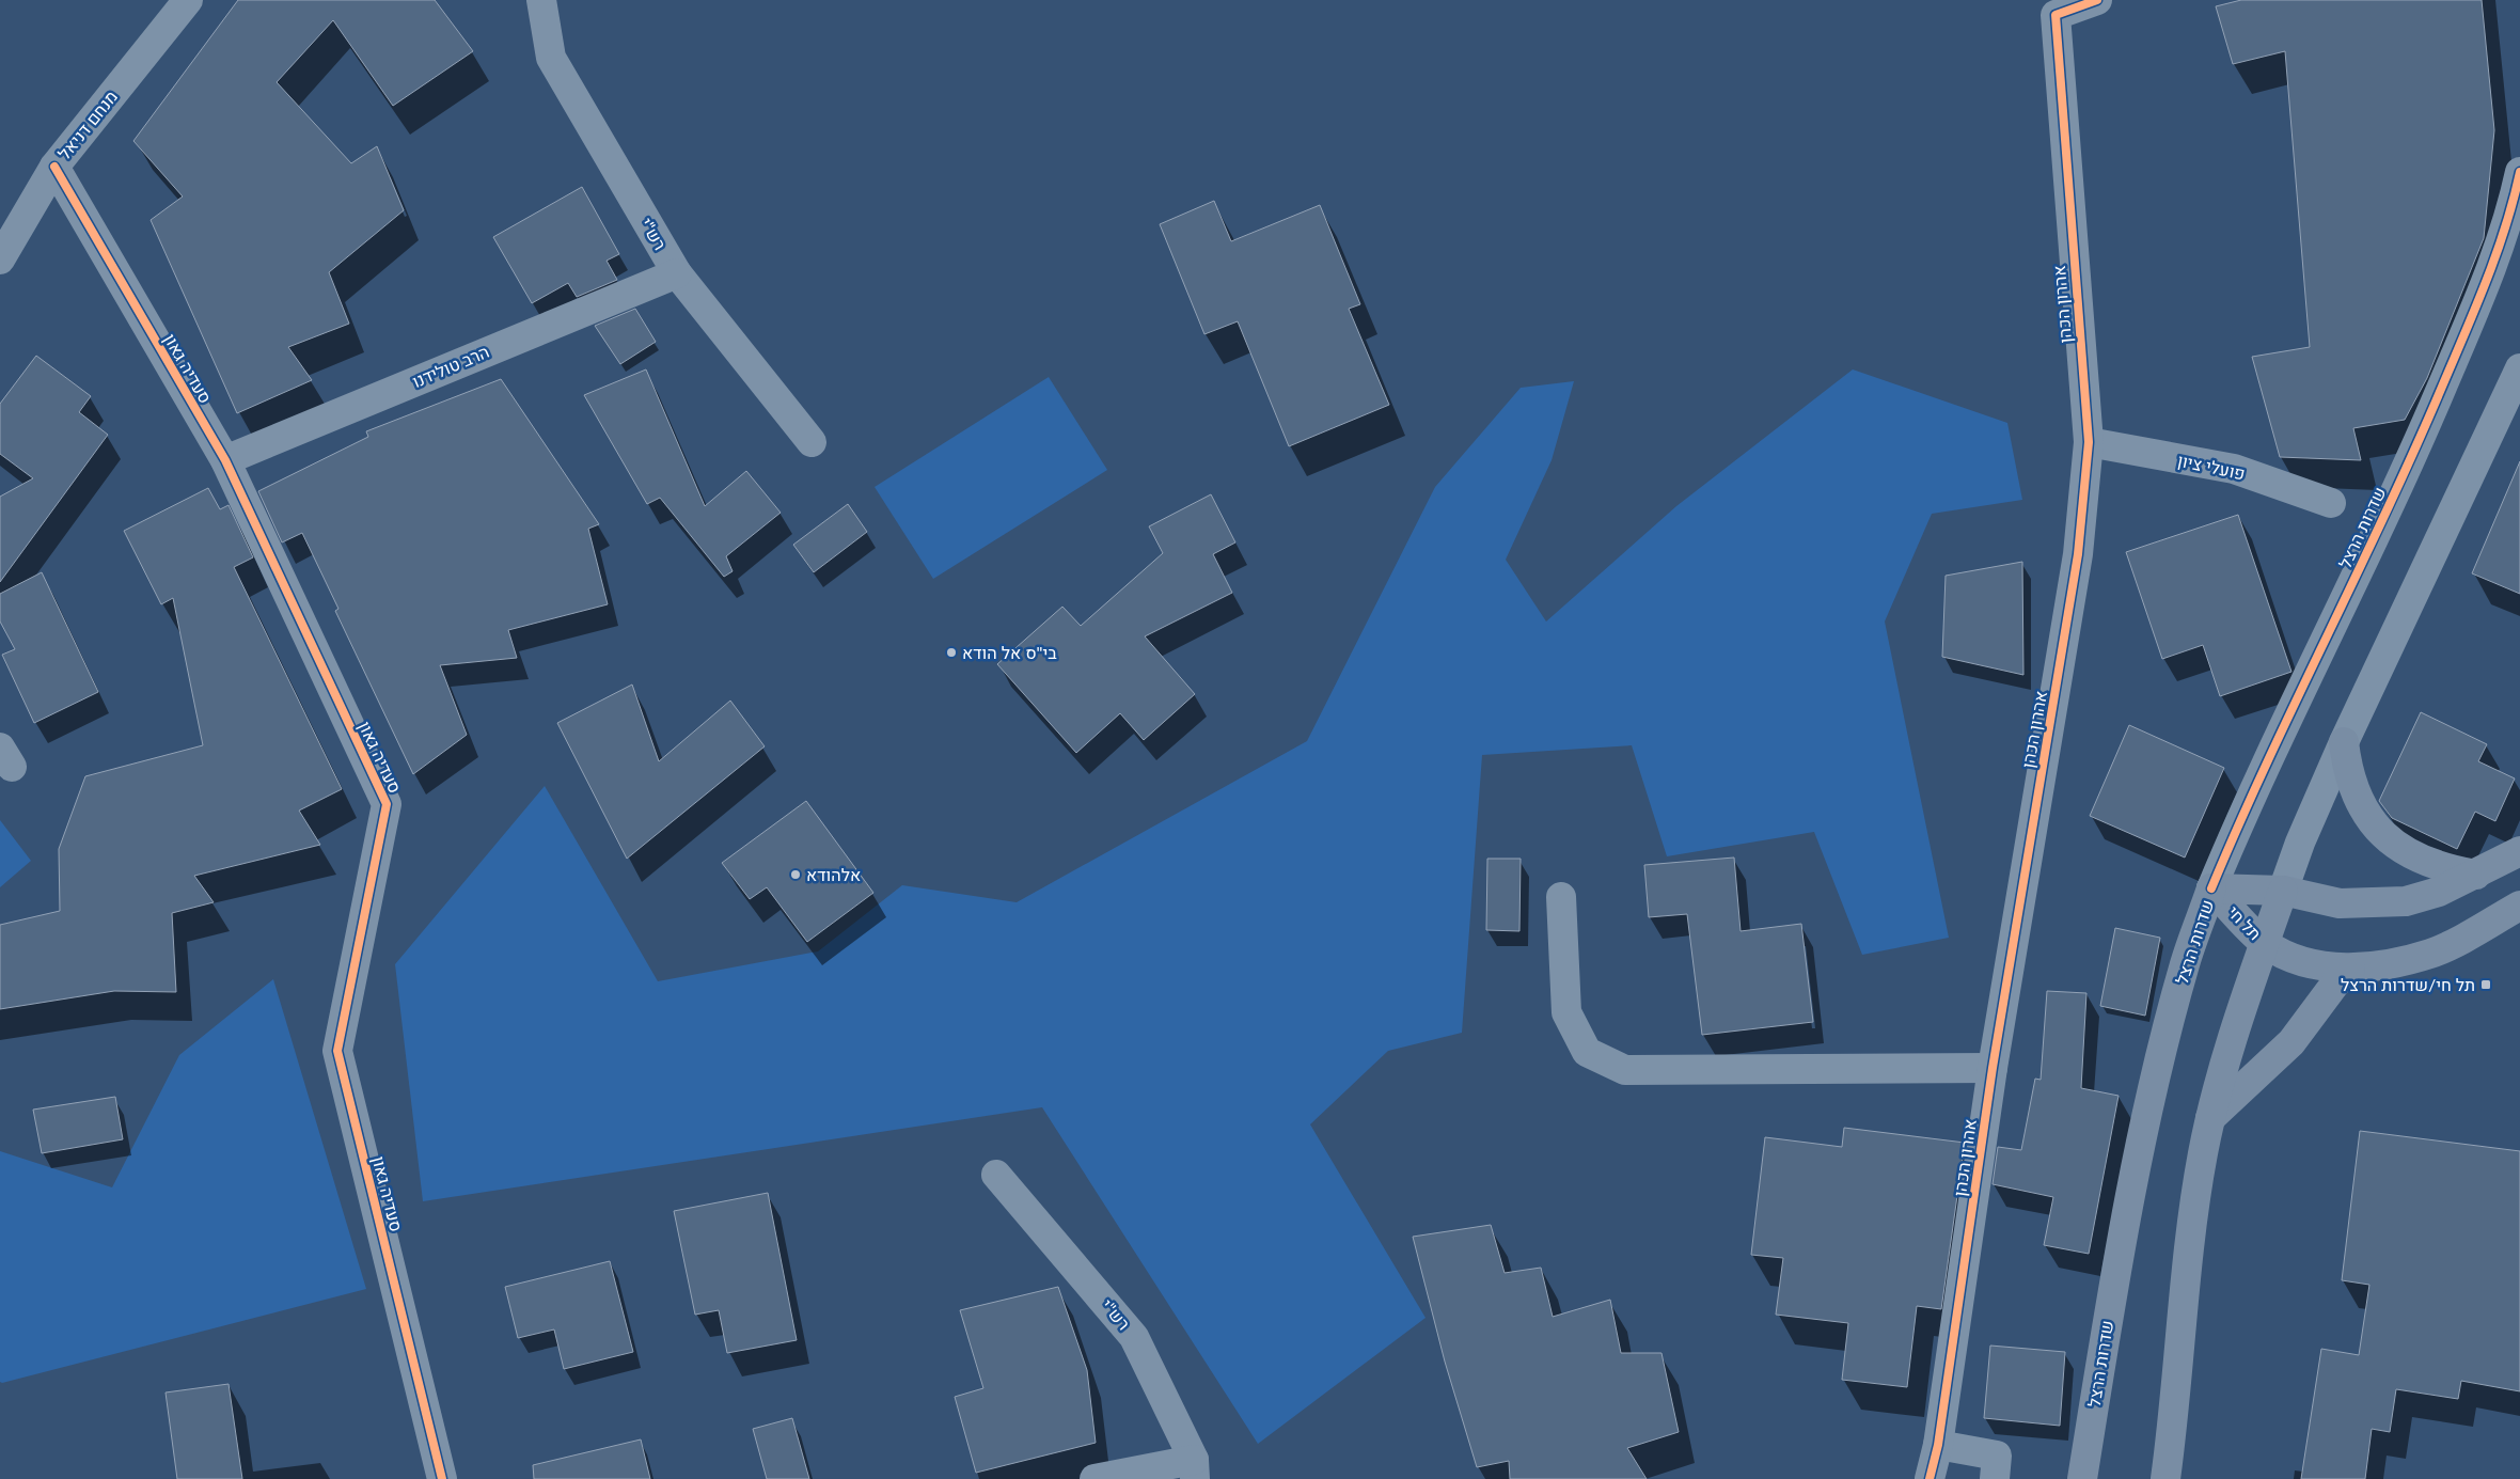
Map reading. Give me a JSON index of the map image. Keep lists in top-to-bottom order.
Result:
{
  "streets": {
    "main road": ["שדרות הרצל", "תל חי"],
    "street": [
      "מנחם דניאל",
      "רש\"י",
      "אהרון הכהן",
      "הרב טולידנו",
      "סעדיה גאון",
      "פועלי ציון"
    ]
  },
  "crossings": [
    ["מנחם דניאל", "סעדיה גאון"],
    ["רש\"י", "הרב טולידנו"],
    ["אהרון הכהן", "פועלי ציון"],
    ["הרב טולידנו", "סעדיה גאון"],
    ["שדרות הרצל", "תל חי"]
  ],
  "places": {
    "other": ["בי\"ס אל הודא", "אלהודא"],
    "transit": ["תל חי/שדרות הרצל"]
  }
}
